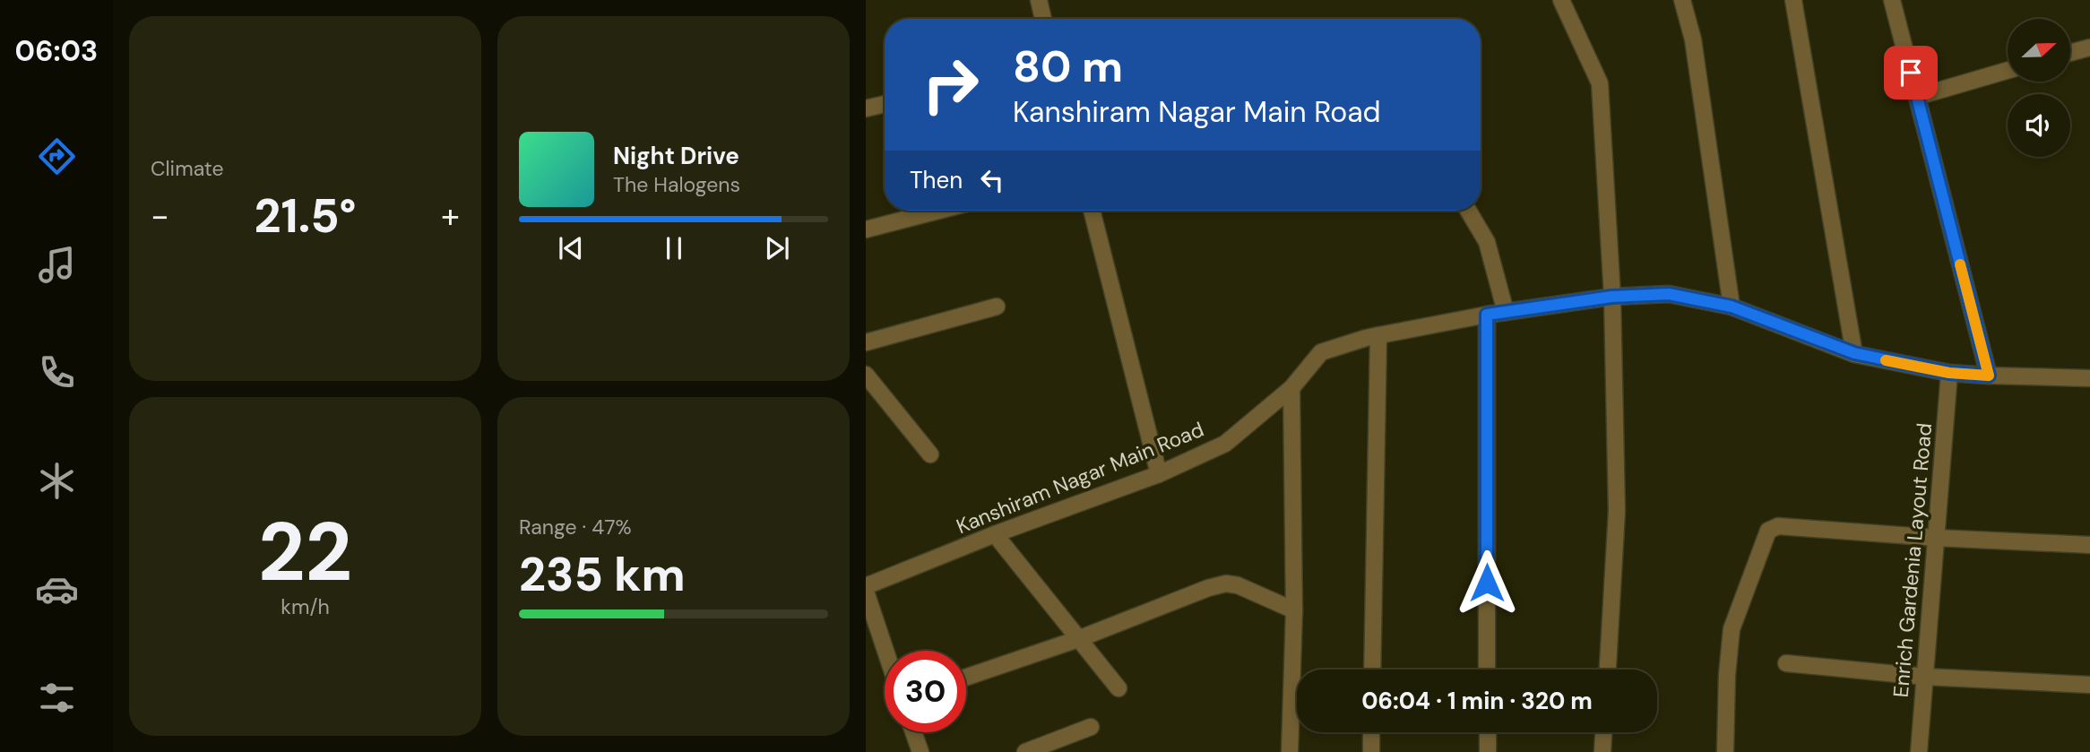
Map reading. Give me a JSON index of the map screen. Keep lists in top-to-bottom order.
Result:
{
  "streets": {
    "street": ["Kanshiram Nagar Main Road", "Enrich Gardenia Layout Road"]
  },
  "crossings": [
    ["Kanshiram Nagar Main Road", "Enrich Gardenia Layout Road"]
  ],
  "north": "right",
  "page": {
    "tabs": "06:03",
    "tile": [
      "Climate",
      ["22", "km/h"],
      ["Range · 47%", "235 km"]
    ],
    "turn": ["80 m", "Kanshiram Nagar Main Road"],
    "song": ["Night Drive", "The Halogens"],
    "then": "Then",
    "heat": ["−", "21.5°", "+"],
    "limit": "30",
    "trip": "06:04 · 1 min · 320 m"
  }
}
